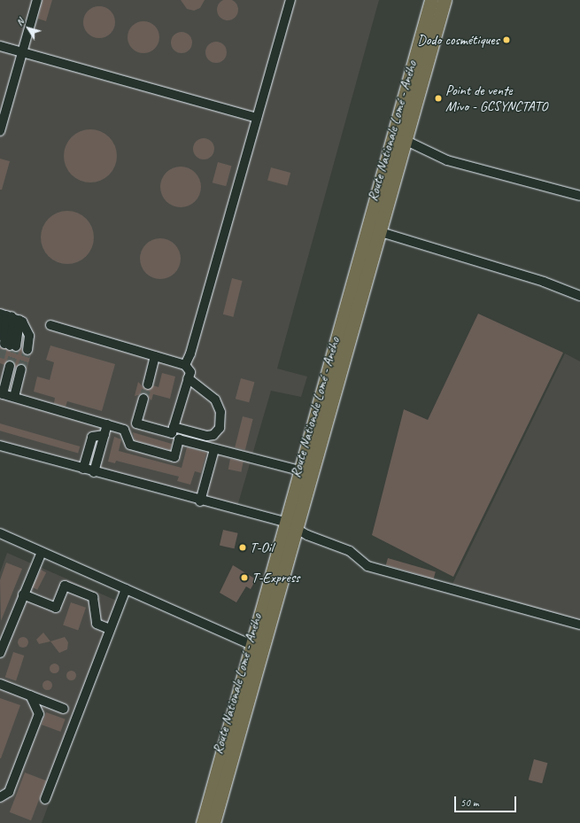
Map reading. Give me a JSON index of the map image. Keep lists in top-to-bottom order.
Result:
{
  "streets": {
    "highway": ["Route Nationale Lomé - Aného"]
  },
  "places": [
    "Dodo cosmétiques",
    "Point de vente Mivo - GCSYNCTATO",
    "T-Oil",
    "T-Express"
  ],
  "scale_bar": "50 m",
  "north": "top left"
}
